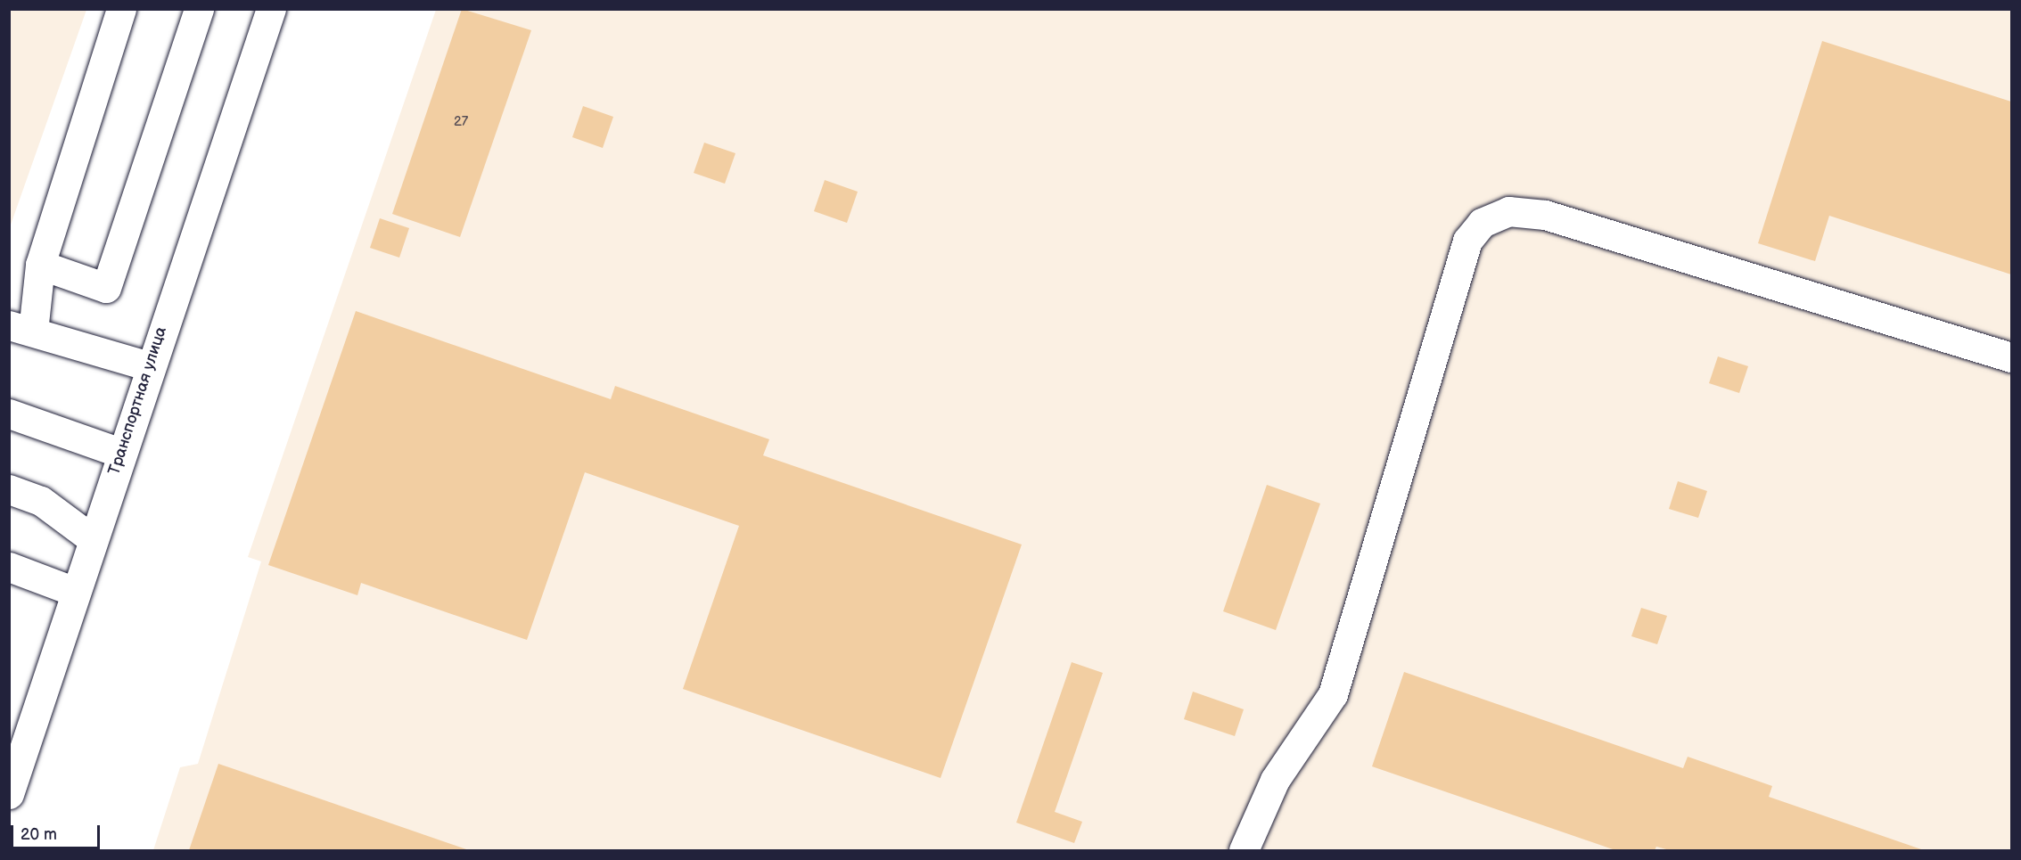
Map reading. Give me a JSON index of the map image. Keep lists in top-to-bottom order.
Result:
{
  "streets": {
    "street": ["Транспортная улица"]
  },
  "house_numbers": ["27"],
  "scale_bar": "20 m"
}
